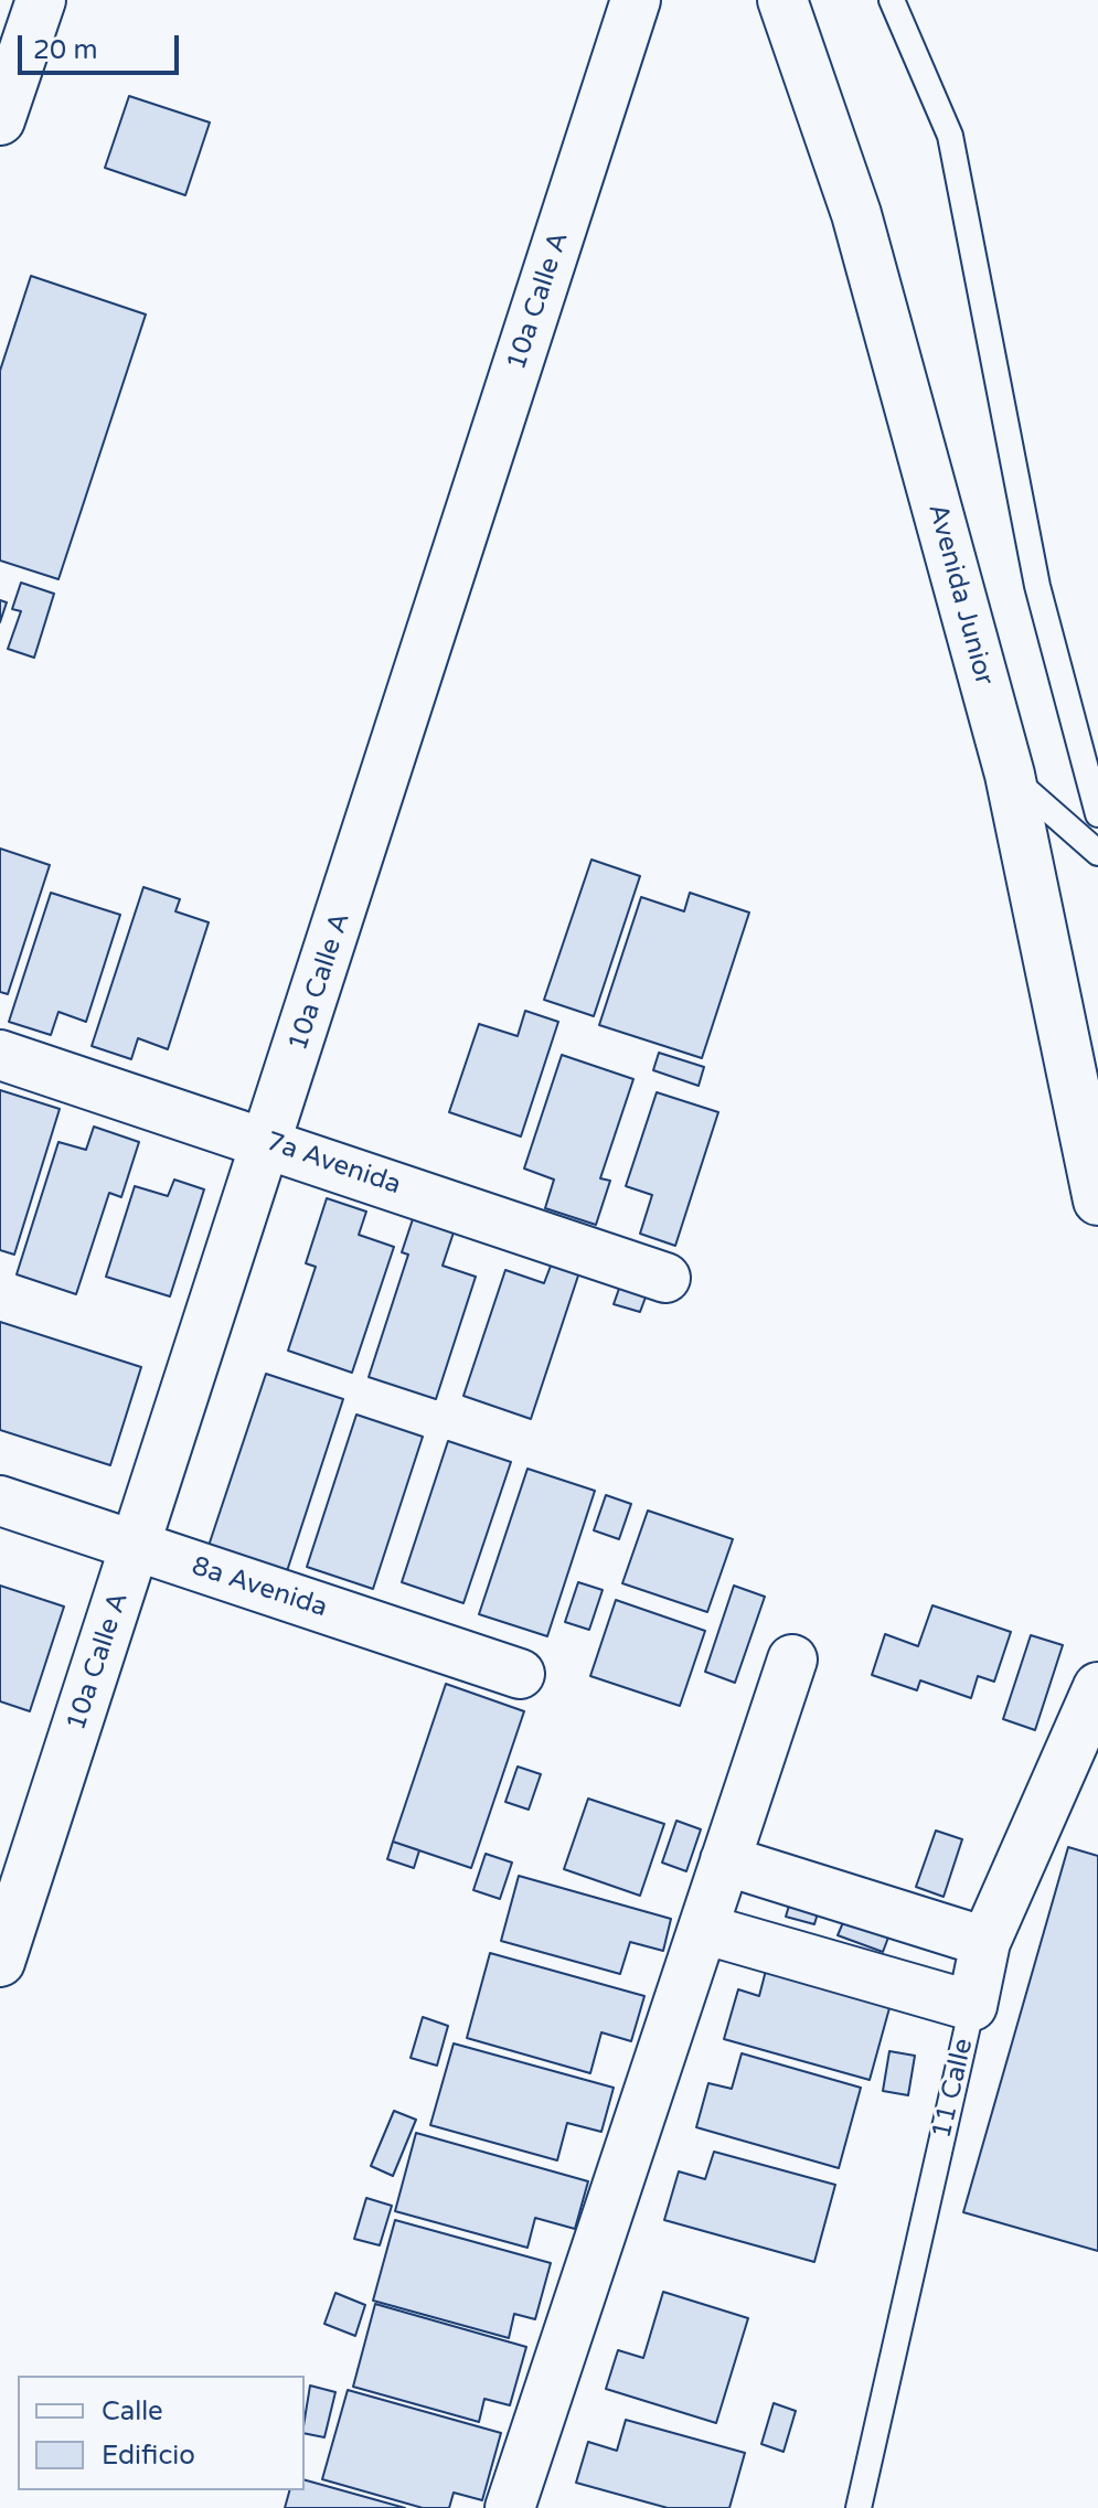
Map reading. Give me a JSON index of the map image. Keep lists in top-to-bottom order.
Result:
{
  "streets": {
    "street": [
      "10a Calle A",
      "Avenida Junior",
      "7a Avenida",
      "8a Avenida",
      "11 Calle"
    ]
  },
  "crossings": [
    ["10a Calle A", "7a Avenida"],
    ["10a Calle A", "8a Avenida"]
  ],
  "legend": ["Calle", "Edificio"],
  "scale_bar": "20 m"
}
